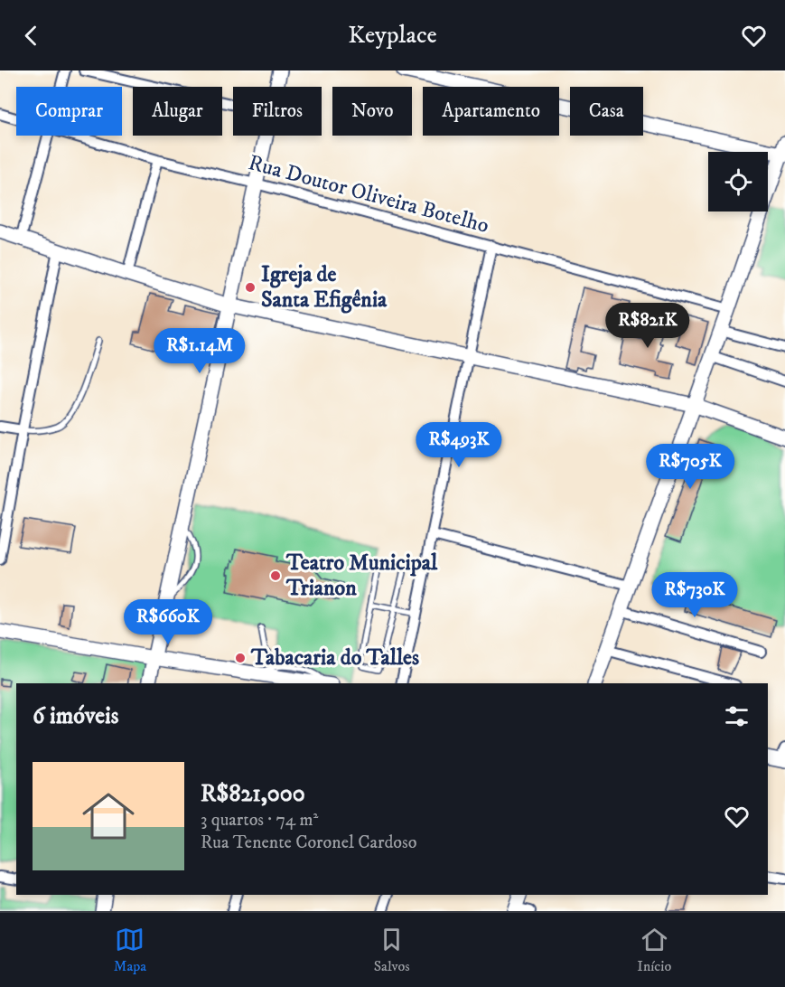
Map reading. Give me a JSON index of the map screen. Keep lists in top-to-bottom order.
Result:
{
  "streets": {
    "street": ["Rua Doutor Oliveira Botelho"]
  },
  "places": ["Igreja de Santa Efigênia", "Teatro Municipal Trianon", "Tabacaria do Talles"],
  "page": {
    "header": "Keyplace",
    "chip": [
      "Comprar",
      "Alugar",
      "Filtros",
      "Novo",
      "Apartamento",
      "Casa"
    ],
    "price": [
      "R$821K",
      "R$1.14M",
      "R$493K",
      "R$705K",
      "R$730K",
      "R$660K"
    ],
    "heading": "6 imóveis",
    "list": [
      {
        "name": "R$821,000",
        "note": "3 quartos · 74 m² · Rua Tenente Coronel Cardoso"
      }
    ],
    "tabs": ["Mapa", "Salvos", "Início"]
  }
}
